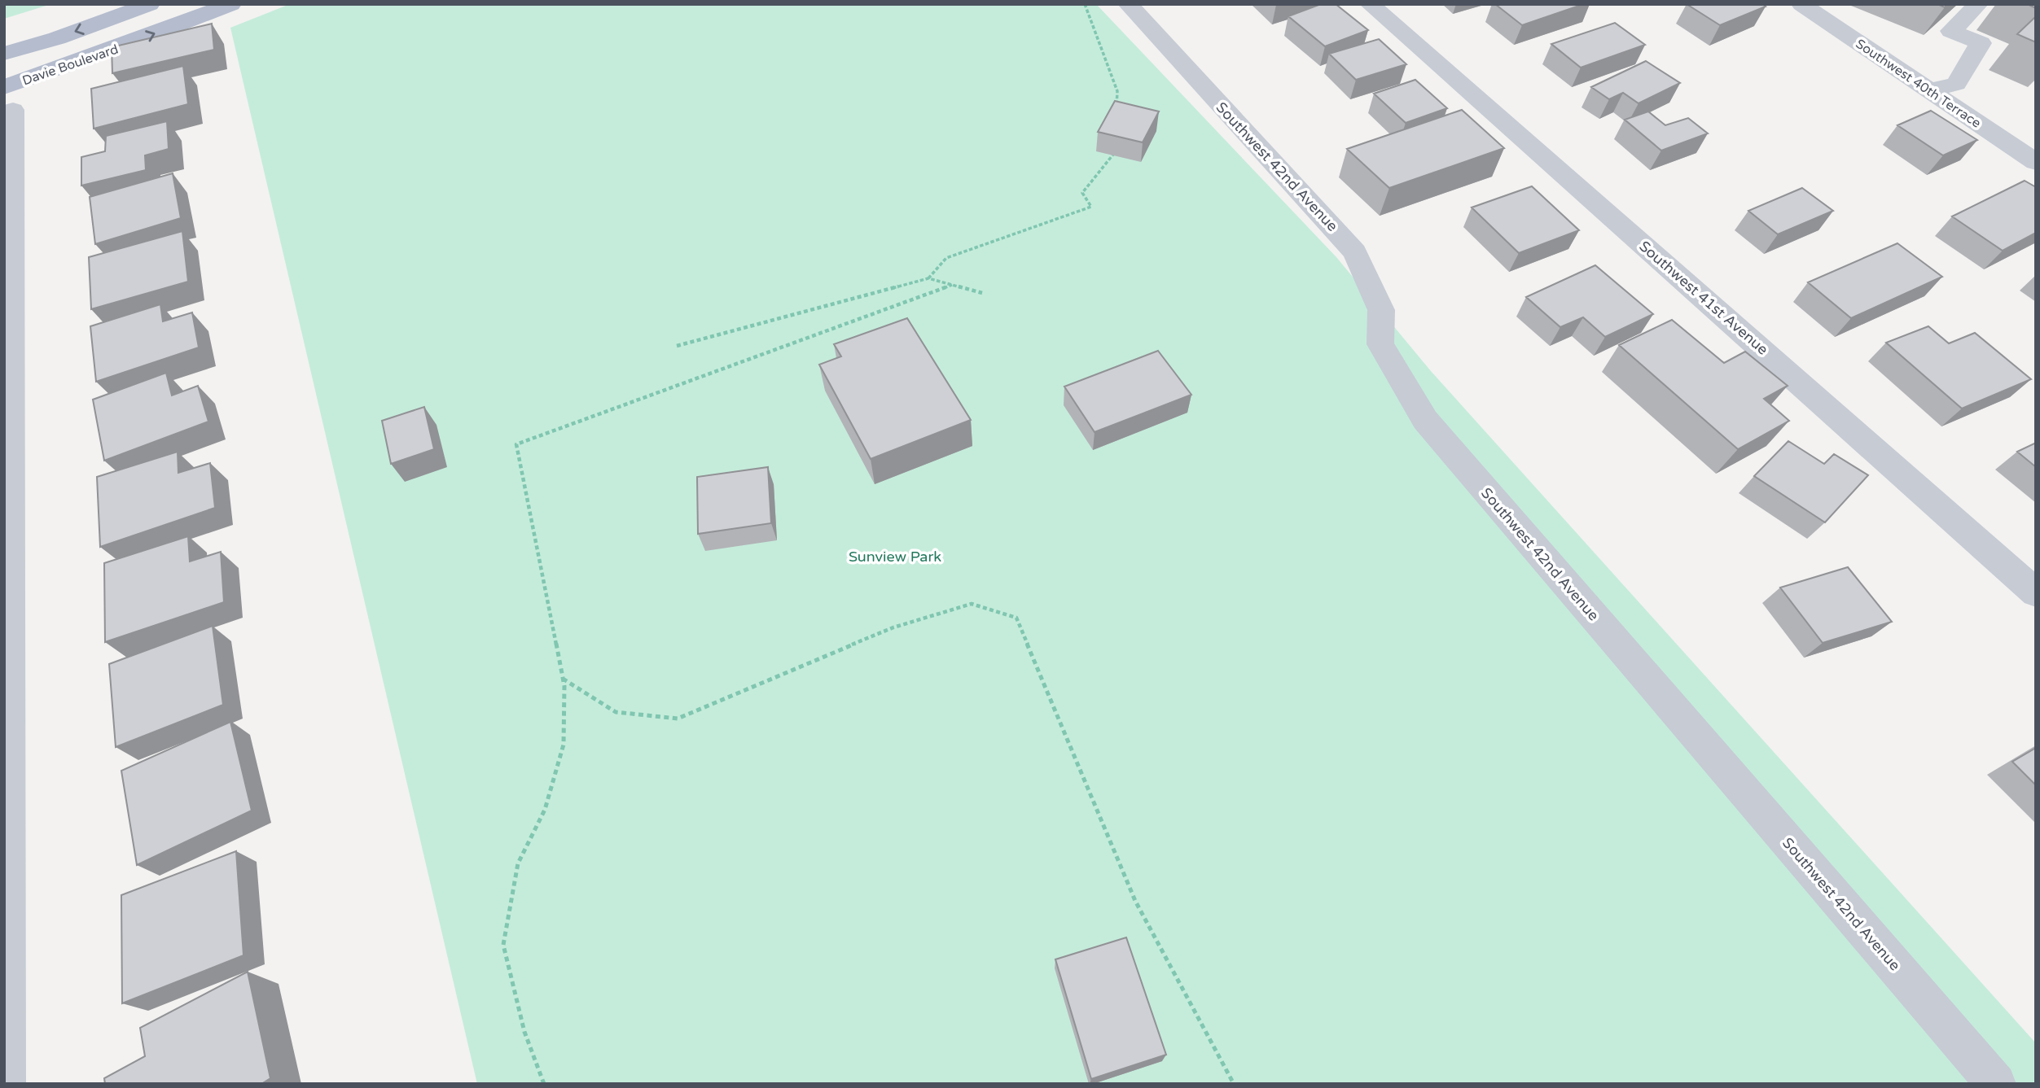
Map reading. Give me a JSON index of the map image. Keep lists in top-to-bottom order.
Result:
{
  "streets": {
    "main road": ["Davie Boulevard"],
    "street": ["Southwest 40th Terrace", "Southwest 42nd Avenue", "Southwest 41st Avenue"]
  },
  "parks": ["Sunview Park"]
}
